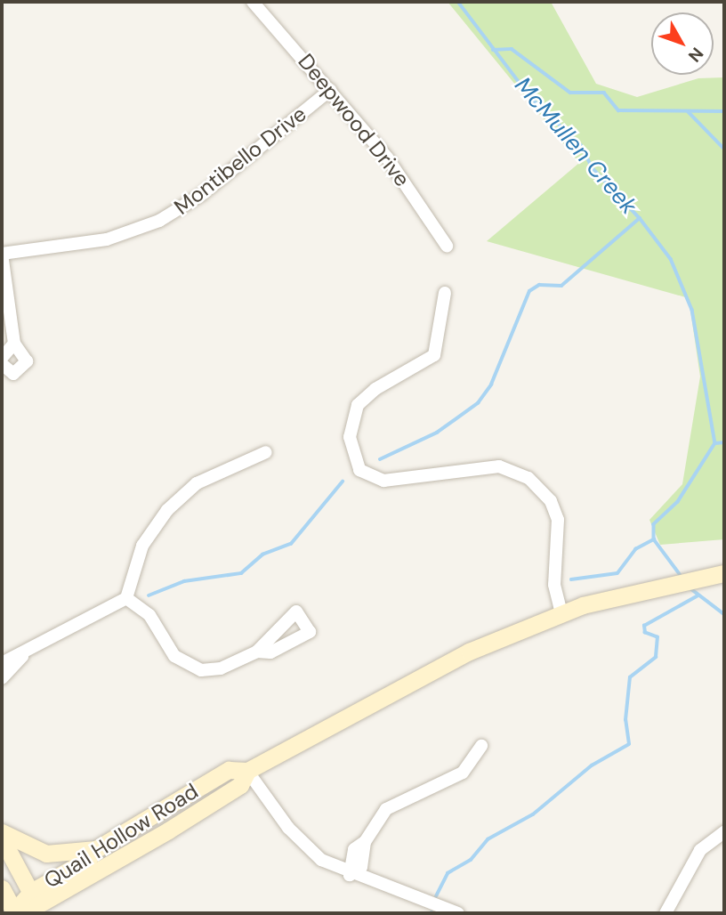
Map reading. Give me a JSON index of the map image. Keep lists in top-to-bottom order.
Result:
{
  "streets": {
    "main road": ["Quail Hollow Road"],
    "street": ["Deepwood Drive", "Montibello Drive"]
  },
  "crossings": [
    ["Deepwood Drive", "Montibello Drive"]
  ],
  "water": ["McMullen Creek"],
  "north": "bottom right"
}
